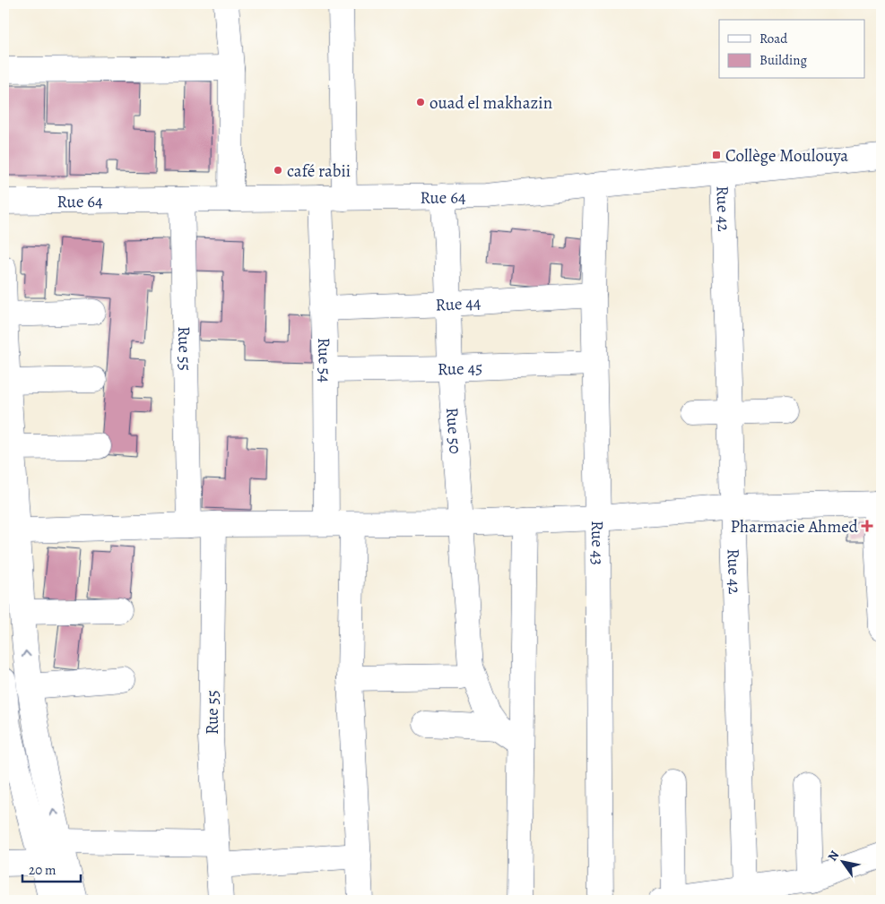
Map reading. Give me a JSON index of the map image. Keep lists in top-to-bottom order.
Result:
{
  "streets": {
    "street": [
      "Rue 64",
      "Rue 42",
      "Rue 44",
      "Rue 55",
      "Rue 54",
      "Rue 45",
      "Rue 50",
      "Rue 43"
    ]
  },
  "crossings": [
    ["Rue 64", "Rue 42"],
    ["Rue 64", "Rue 55"],
    ["Rue 64", "Rue 54"],
    ["Rue 64", "Rue 50"],
    ["Rue 64", "Rue 43"],
    ["Rue 44", "Rue 54"],
    ["Rue 44", "Rue 50"],
    ["Rue 44", "Rue 43"],
    ["Rue 54", "Rue 45"],
    ["Rue 45", "Rue 50"],
    ["Rue 45", "Rue 43"]
  ],
  "places": {
    "other": ["ouad el makhazin", "café rabii"],
    "transit": ["Collège Moulouya"],
    "health": ["Pharmacie Ahmed"]
  },
  "legend": ["Road", "Building"],
  "scale_bar": "20 m",
  "north": "top left"
}
